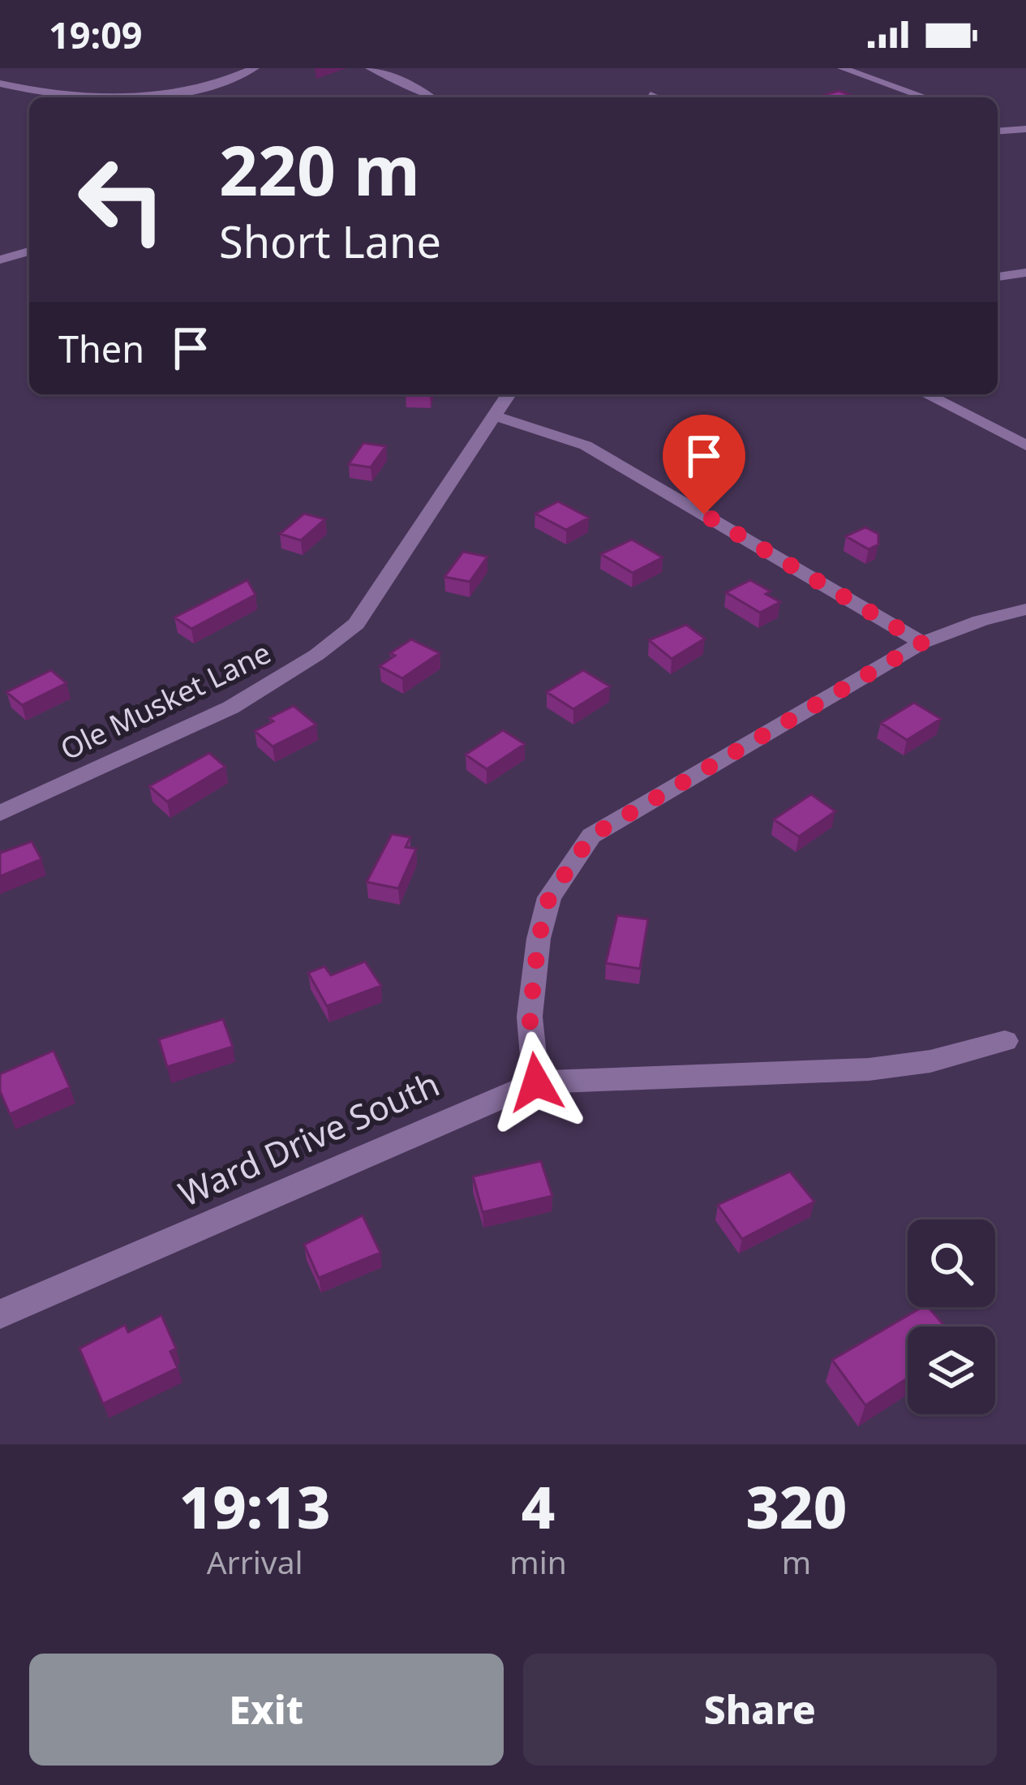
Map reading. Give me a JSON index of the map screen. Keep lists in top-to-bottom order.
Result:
{
  "streets": {
    "street": ["Ole Musket Lane", "Ward Drive South"]
  },
  "page": {
    "status": "19:09",
    "turn": ["220 m", "Short Lane"],
    "then": "Then",
    "eta": [
      "19:13",
      "Arrival",
      "4",
      "min",
      "320",
      "m"
    ],
    "buttons": ["Exit", "Share"]
  }
}
